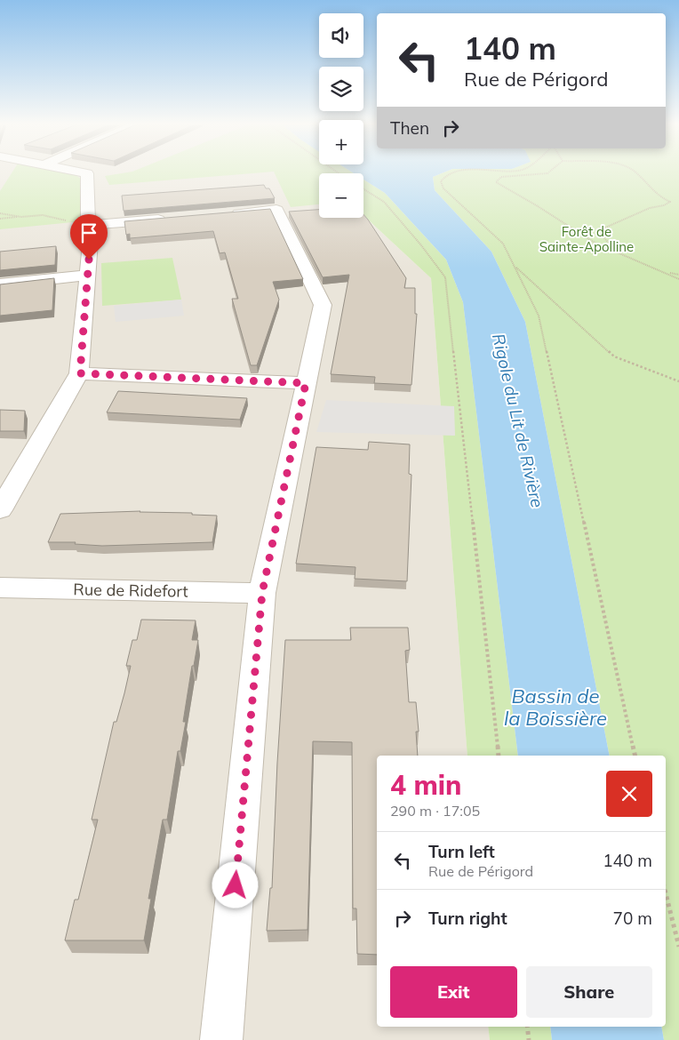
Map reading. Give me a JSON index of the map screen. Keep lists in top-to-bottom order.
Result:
{
  "streets": {
    "street": ["Rue de Ridefort"]
  },
  "water": ["Rigole du Lit de Rivière", "Bassin de la Boissière"],
  "parks": ["Forêt de Sainte-Apolline"],
  "page": {
    "map_buttons": ["+", "−"],
    "turn": ["140 m", "Rue de Périgord"],
    "then": "Then",
    "heading": ["4 min", "290 m · 17:05"],
    "list": [
      {
        "name": "Turn left",
        "note": "Rue de Périgord",
        "value": "140 m"
      },
      {
        "name": "Turn right",
        "value": "70 m"
      }
    ],
    "buttons": ["Exit", "Share"]
  }
}
